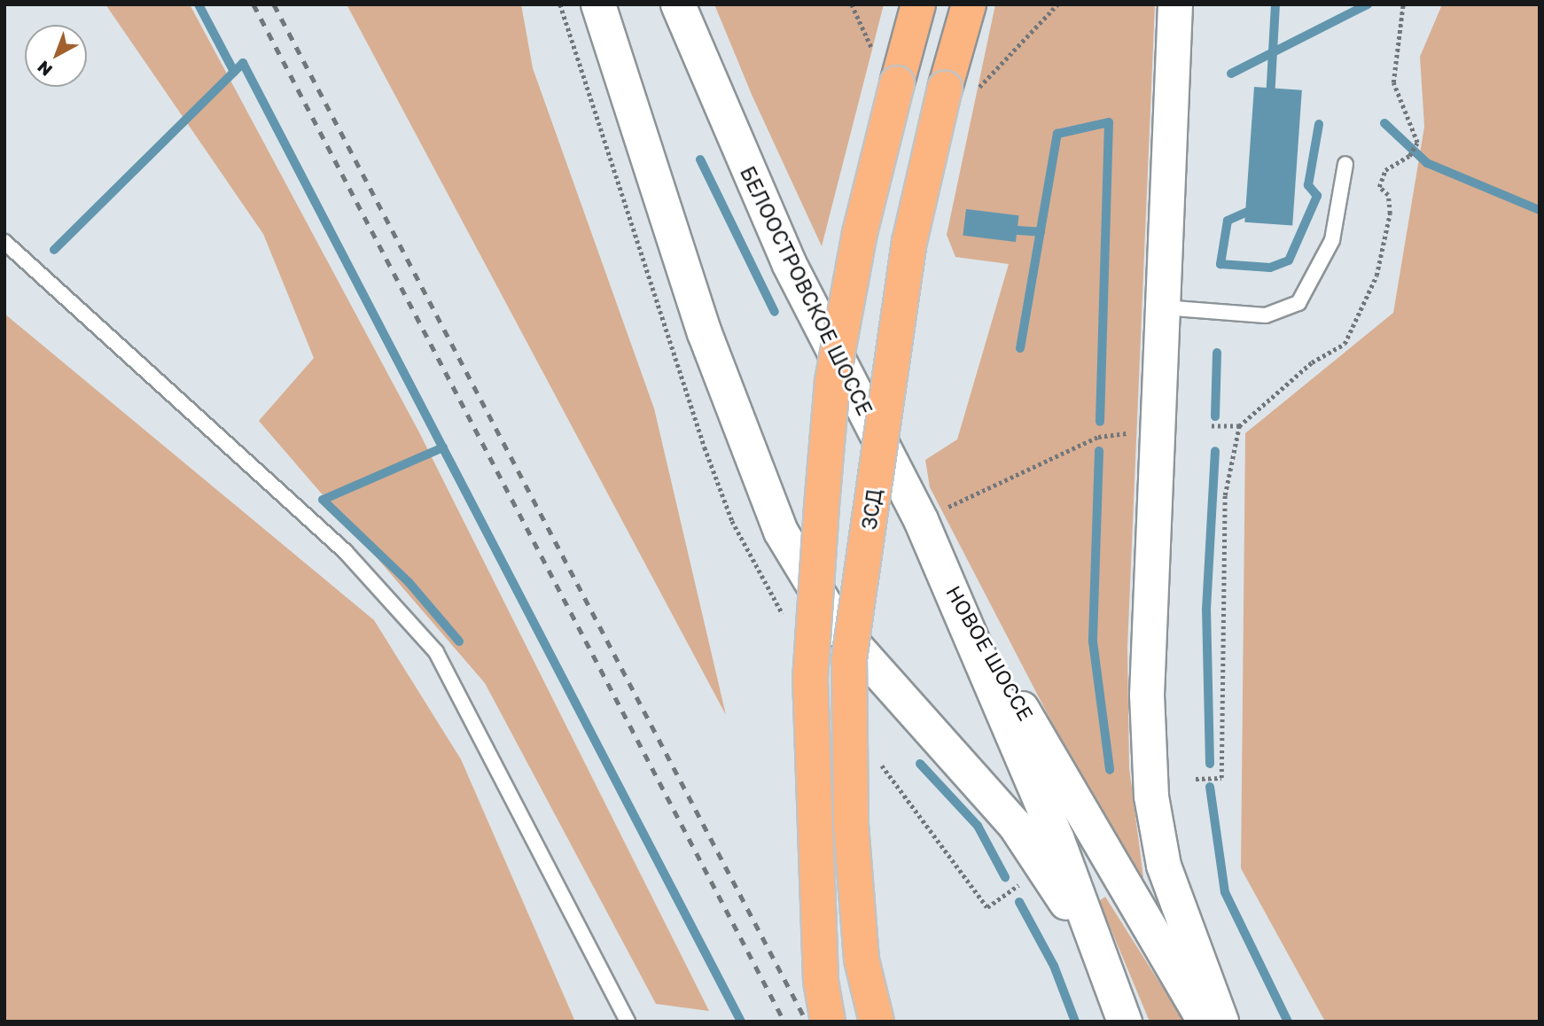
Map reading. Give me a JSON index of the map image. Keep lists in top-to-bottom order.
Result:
{
  "streets": {
    "highway": ["ЗСД"],
    "main road": ["БЕЛООСТРОВСКОЕ ШОССЕ", "НОВОЕ ШОССЕ"]
  },
  "crossings": [
    ["БЕЛООСТРОВСКОЕ ШОССЕ", "НОВОЕ ШОССЕ"]
  ],
  "north": "bottom left"
}
